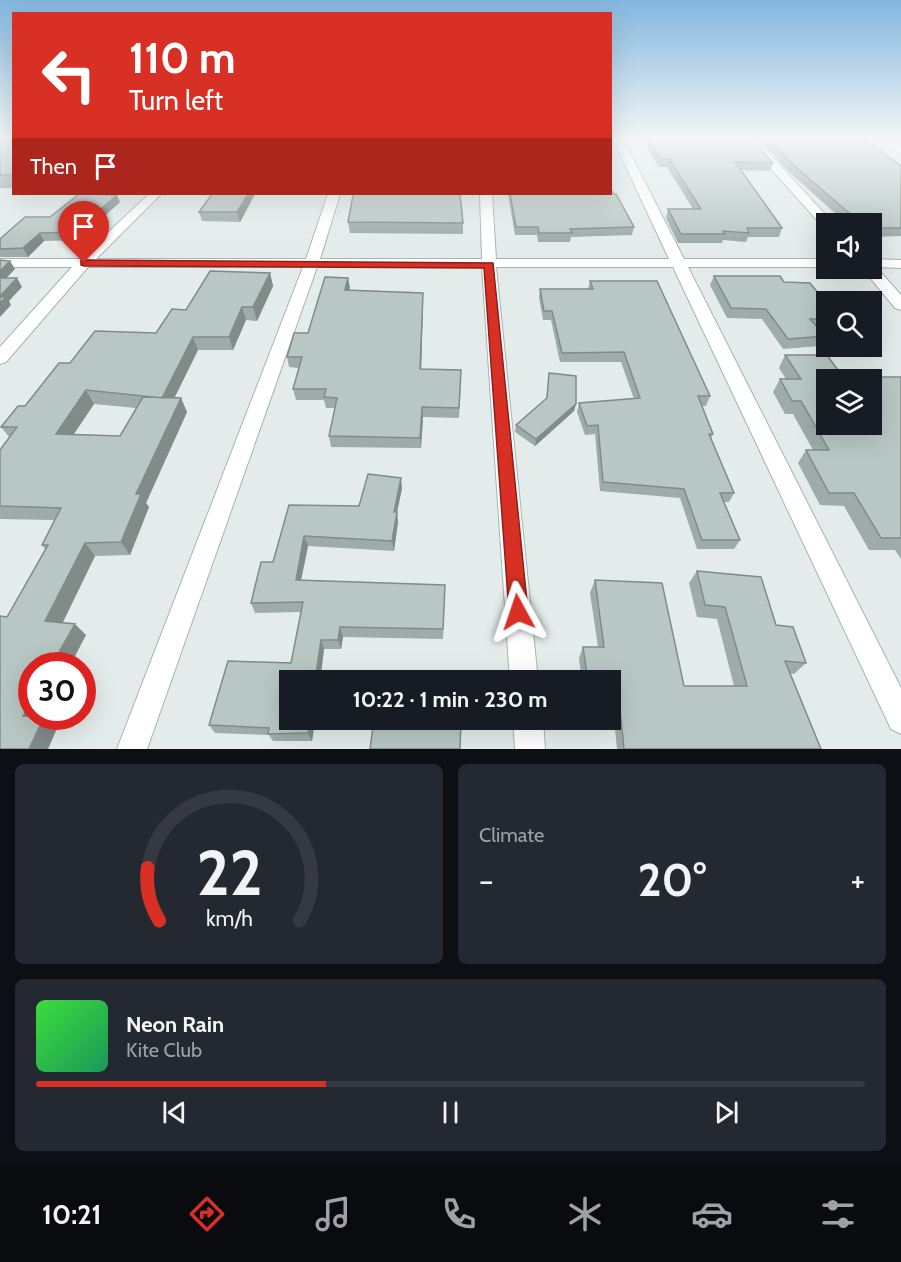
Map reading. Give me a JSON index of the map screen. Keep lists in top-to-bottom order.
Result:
{
  "page": {
    "turn": ["110 m", "Turn left"],
    "then": "Then",
    "limit": "30",
    "trip": "10:22 · 1 min · 230 m",
    "tile": "Climate",
    "heat": ["−", "20°", "+"],
    "song": ["Neon Rain", "Kite Club"],
    "tabs": "10:21",
    "gauge": ["22", "km/h"]
  }
}
